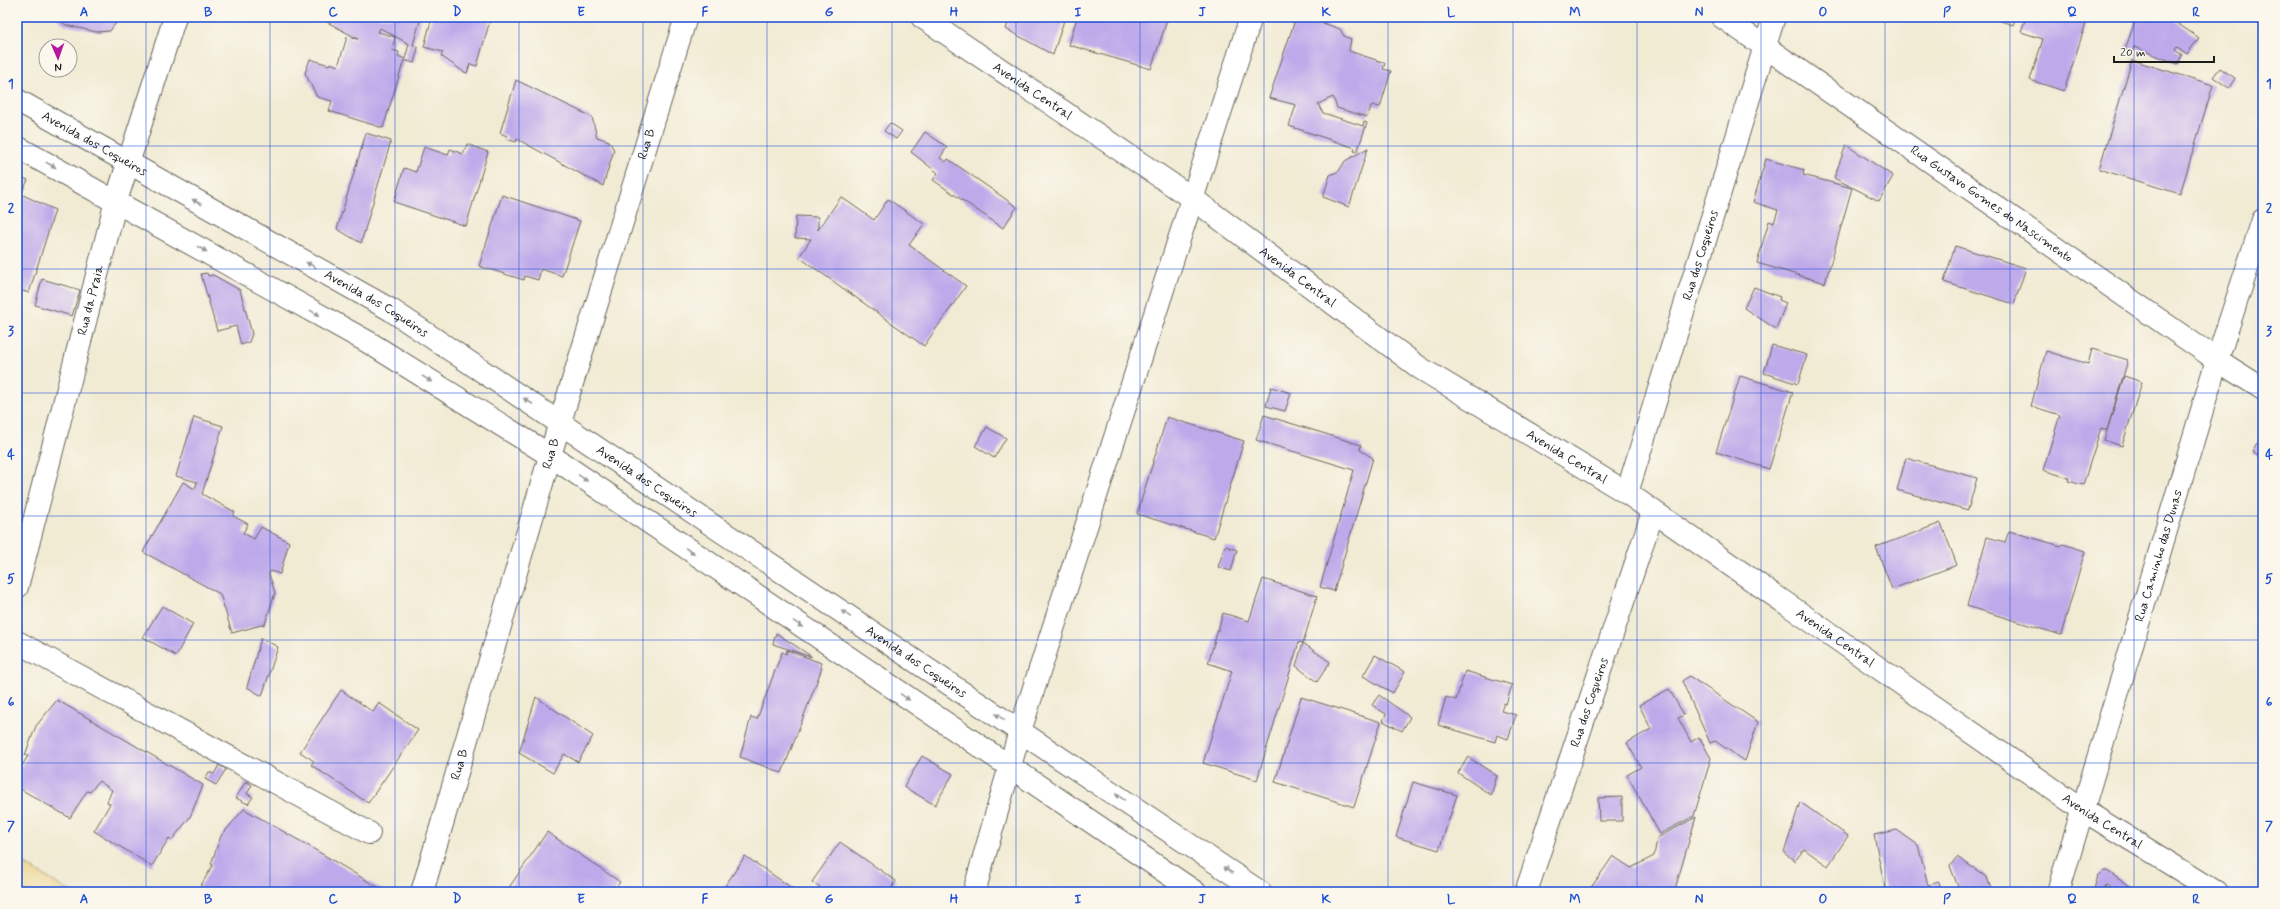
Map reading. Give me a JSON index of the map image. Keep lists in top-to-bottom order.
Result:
{
  "streets": {
    "street": [
      "Avenida Central",
      "Avenida dos Coqueiros",
      "Rua B",
      "Rua Gustavo Gomes do Nascimento",
      "Rua dos Coqueiros",
      "Rua da Praia",
      "Rua Caminho das Dunas"
    ]
  },
  "crossings": [
    ["Avenida Central", "Rua dos Coqueiros"],
    ["Avenida Central", "Rua Caminho das Dunas"],
    ["Avenida dos Coqueiros", "Rua B"],
    ["Avenida dos Coqueiros", "Rua da Praia"],
    ["Rua Gustavo Gomes do Nascimento", "Rua dos Coqueiros"],
    ["Rua Gustavo Gomes do Nascimento", "Rua Caminho das Dunas"]
  ],
  "scale_bar": "20 m",
  "north": "bottom",
  "grid": {
    "columns": [
      "A",
      "B",
      "C",
      "D",
      "E",
      "F",
      "G",
      "H",
      "I",
      "J",
      "K",
      "L",
      "M",
      "N",
      "O",
      "P",
      "Q",
      "R"
    ],
    "rows": [
      "1",
      "2",
      "3",
      "4",
      "5",
      "6",
      "7"
    ]
  }
}
